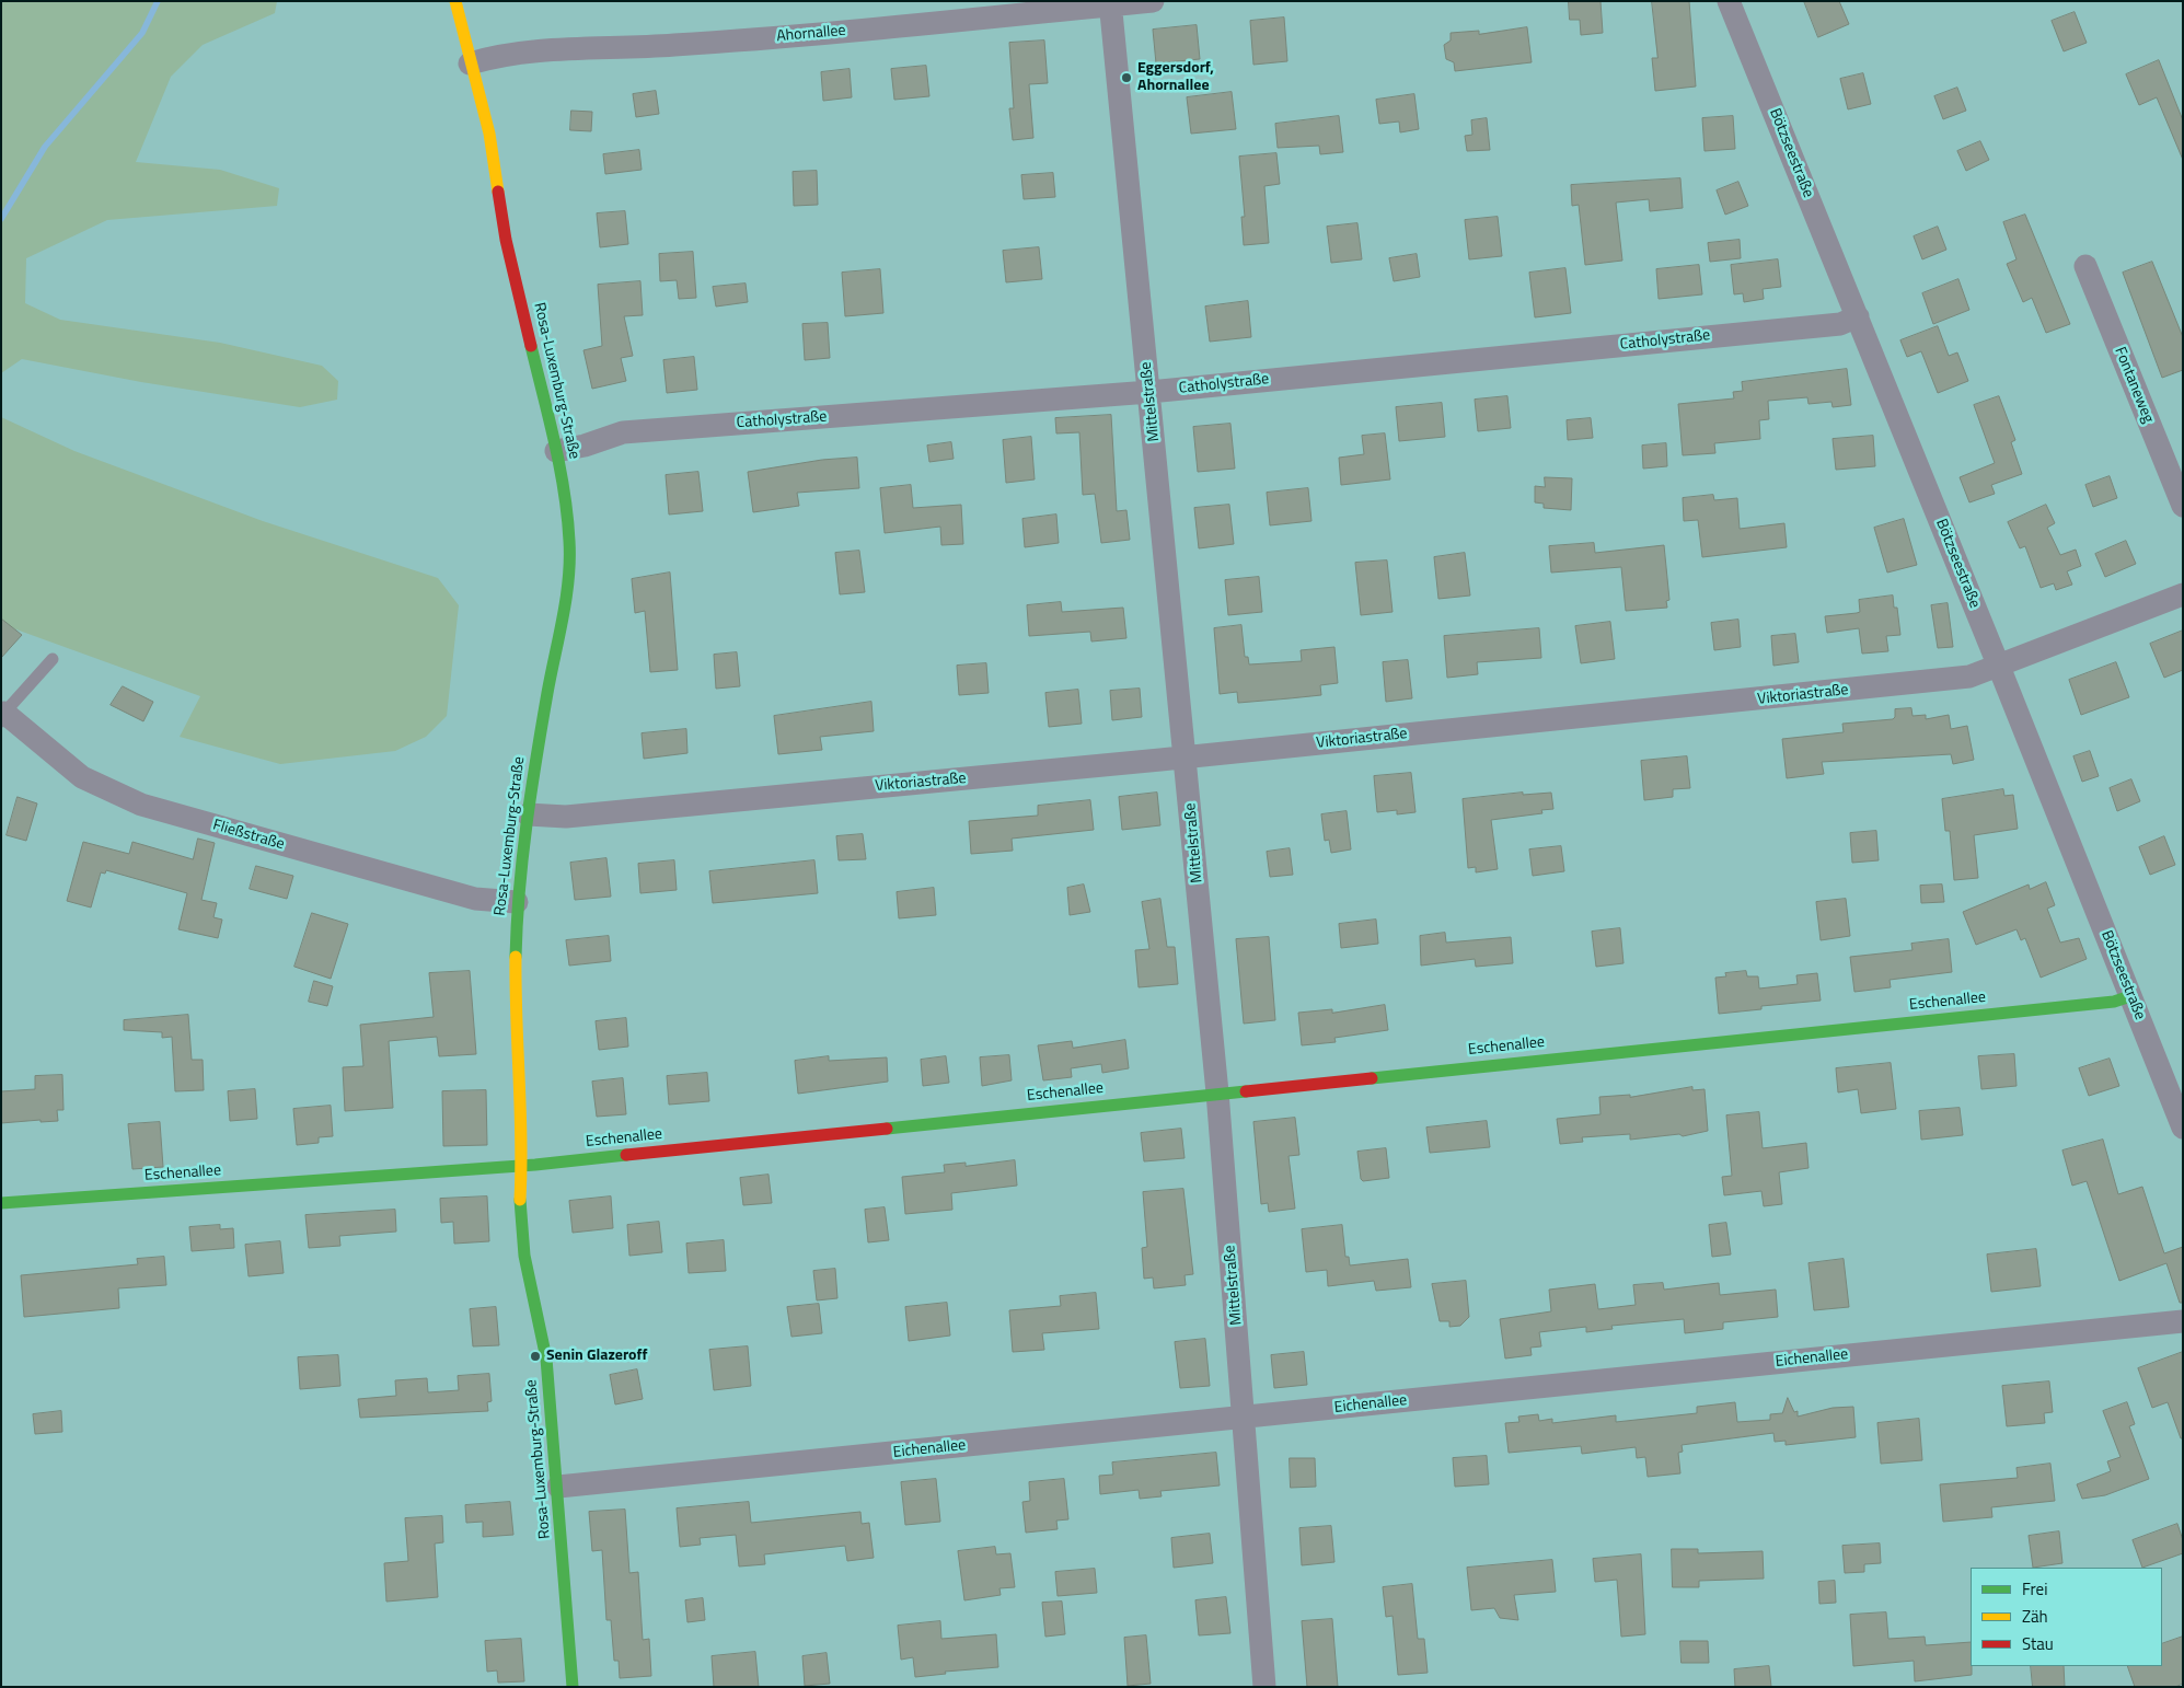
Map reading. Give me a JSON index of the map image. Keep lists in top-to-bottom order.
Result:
{
  "streets": {
    "street": [
      "Ahornallee",
      "Bötzseestraße",
      "Catholystraße",
      "Rosa-Luxemburg-Straße",
      "Fontaneweg",
      "Mittelstraße",
      "Viktoriastraße",
      "Fließstraße",
      "Eschenallee",
      "Eichenallee"
    ]
  },
  "crossings": [
    ["Ahornallee", "Rosa-Luxemburg-Straße"],
    ["Ahornallee", "Mittelstraße"],
    ["Bötzseestraße", "Catholystraße"],
    ["Bötzseestraße", "Viktoriastraße"],
    ["Bötzseestraße", "Eschenallee"],
    ["Catholystraße", "Rosa-Luxemburg-Straße"],
    ["Catholystraße", "Mittelstraße"],
    ["Rosa-Luxemburg-Straße", "Viktoriastraße"],
    ["Rosa-Luxemburg-Straße", "Fließstraße"],
    ["Rosa-Luxemburg-Straße", "Eschenallee"],
    ["Rosa-Luxemburg-Straße", "Eichenallee"],
    ["Mittelstraße", "Viktoriastraße"],
    ["Mittelstraße", "Eschenallee"],
    ["Mittelstraße", "Eichenallee"]
  ],
  "places": ["Eggersdorf, Ahornallee", "Senin Glazeroff"],
  "legend": ["Frei", "Zäh", "Stau"]
}
